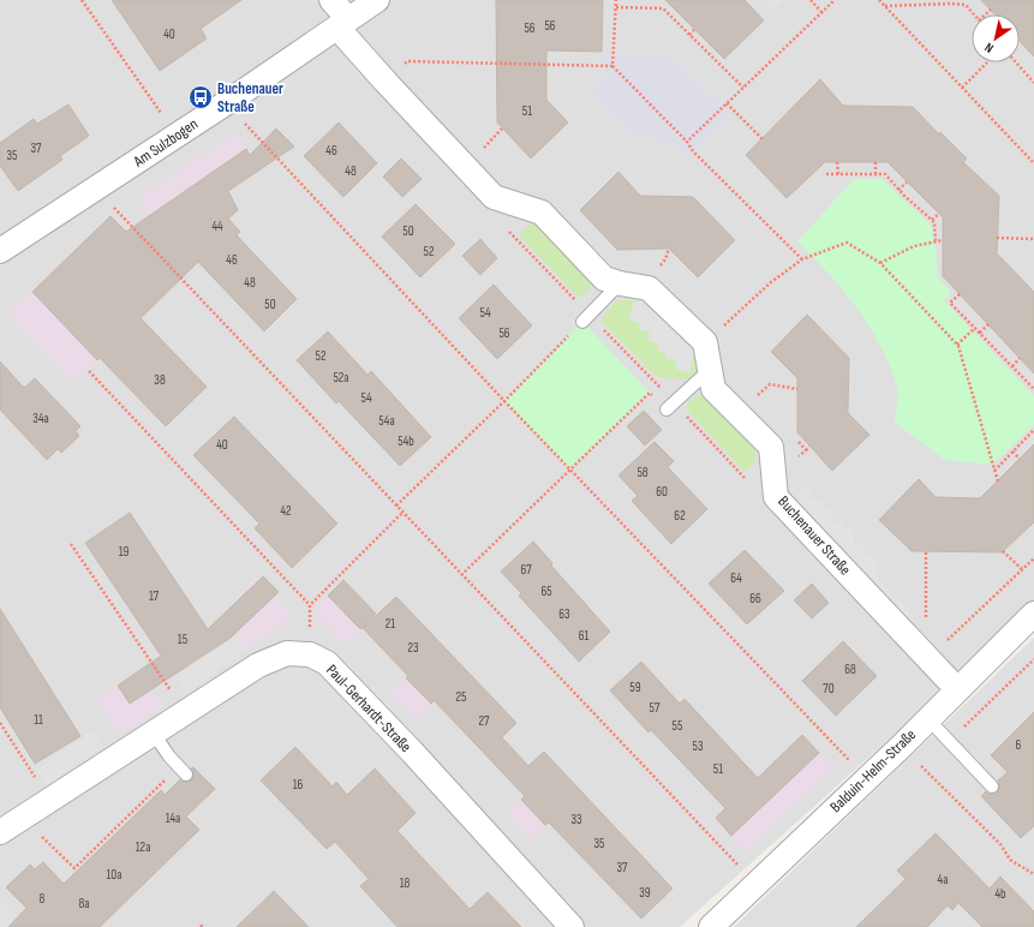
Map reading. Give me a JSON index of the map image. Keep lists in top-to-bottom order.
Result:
{
  "streets": {
    "street": [
      "Am Sulzbogen",
      "Buchenauer Straße",
      "Paul-Gerhardt-Straße",
      "Balduin-Helm-Straße"
    ]
  },
  "crossings": [
    ["Buchenauer Straße", "Balduin-Helm-Straße"]
  ],
  "places": {
    "bus stop": ["Buchenauer Straße"]
  },
  "house_numbers": [
    "56",
    "56",
    "40",
    "51",
    "37",
    "46",
    "35",
    "48",
    "44",
    "50",
    "52",
    "46",
    "48",
    "50",
    "54",
    "56",
    "52",
    "52a",
    "38",
    "54",
    "34a",
    "54a",
    "54b",
    "40",
    "58",
    "60",
    "42",
    "62",
    "19",
    "67",
    "64",
    "65",
    "17",
    "66",
    "63",
    "21",
    "61",
    "15",
    "23",
    "68",
    "59",
    "70",
    "25",
    "57",
    "11",
    "27",
    "55",
    "6",
    "53",
    "51",
    "16",
    "14a",
    "33",
    "35",
    "12a",
    "37",
    "10a",
    "4a",
    "18",
    "39",
    "4b",
    "8",
    "8a"
  ],
  "north": "bottom left"
}
